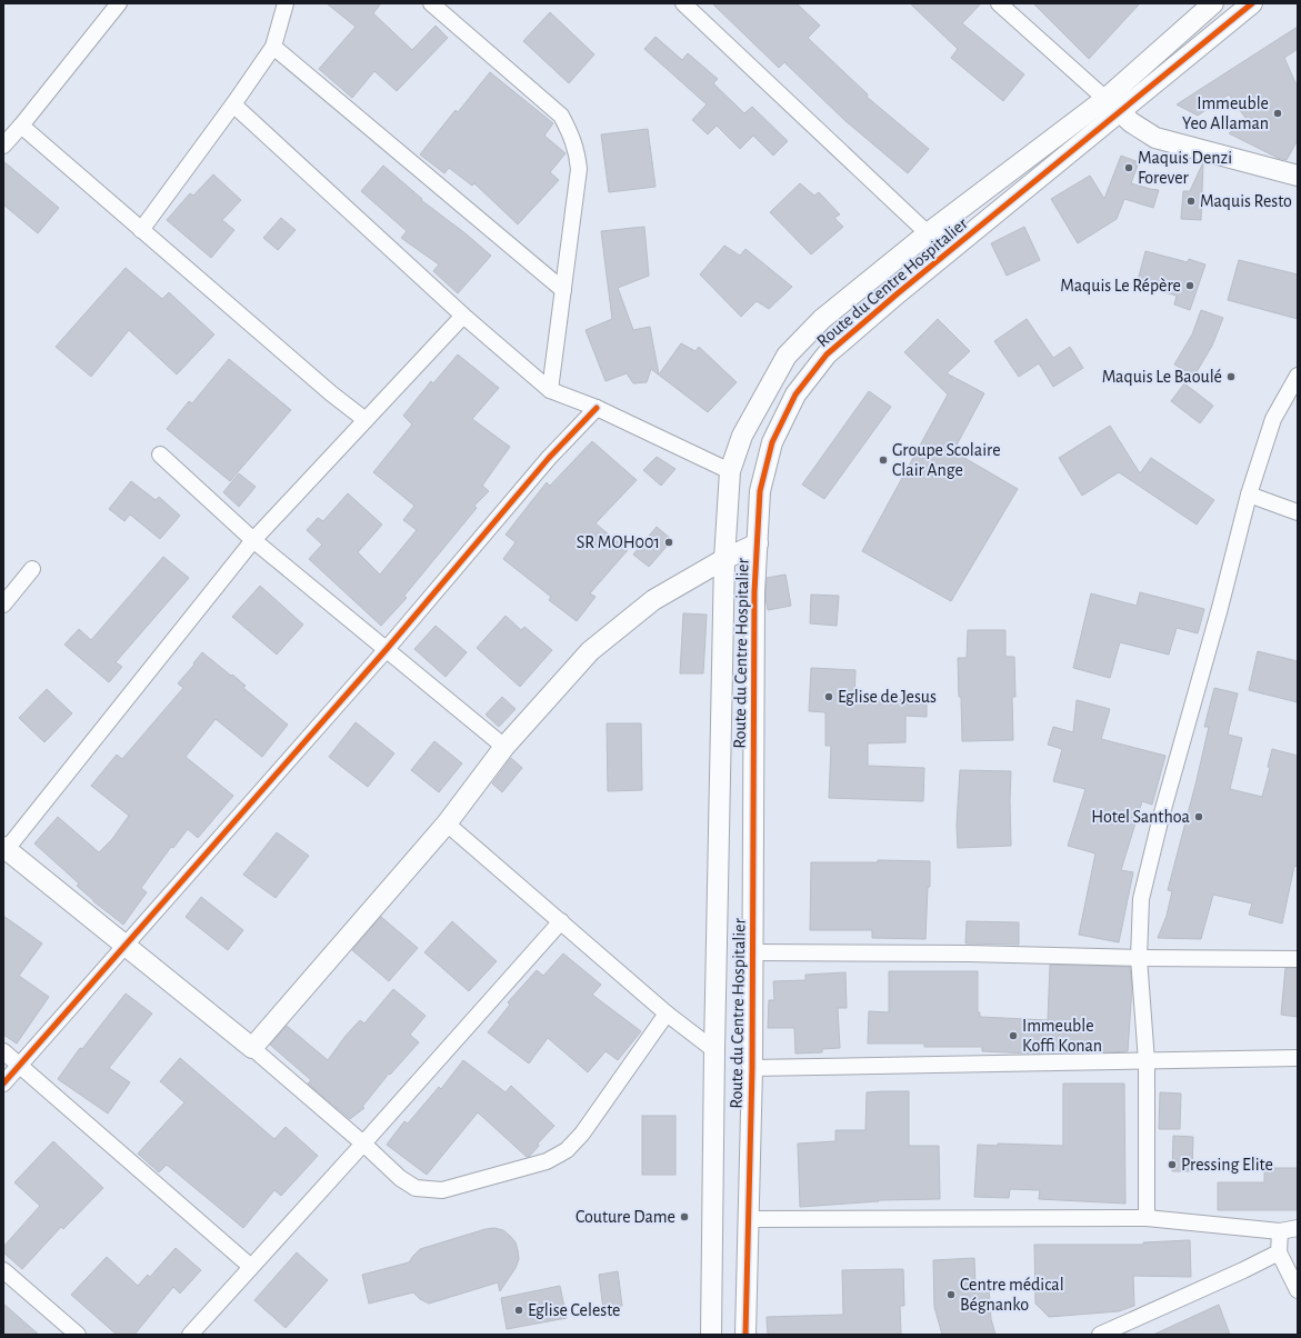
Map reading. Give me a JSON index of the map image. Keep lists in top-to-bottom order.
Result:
{
  "streets": {
    "street": ["Route du Centre Hospitalier"]
  },
  "places": [
    "Immeuble Yeo Allaman",
    "Maquis Denzi Forever",
    "Maquis Resto",
    "Maquis Le Répère",
    "Maquis Le Baoulé",
    "Groupe Scolaire Clair Ange",
    "SR MOH001",
    "Eglise de Jesus",
    "Hotel Santhoa",
    "Immeuble Koffi Konan",
    "Pressing Elite",
    "Couture Dame",
    "Centre médical Bégnanko",
    "Eglise Celeste"
  ]
}
